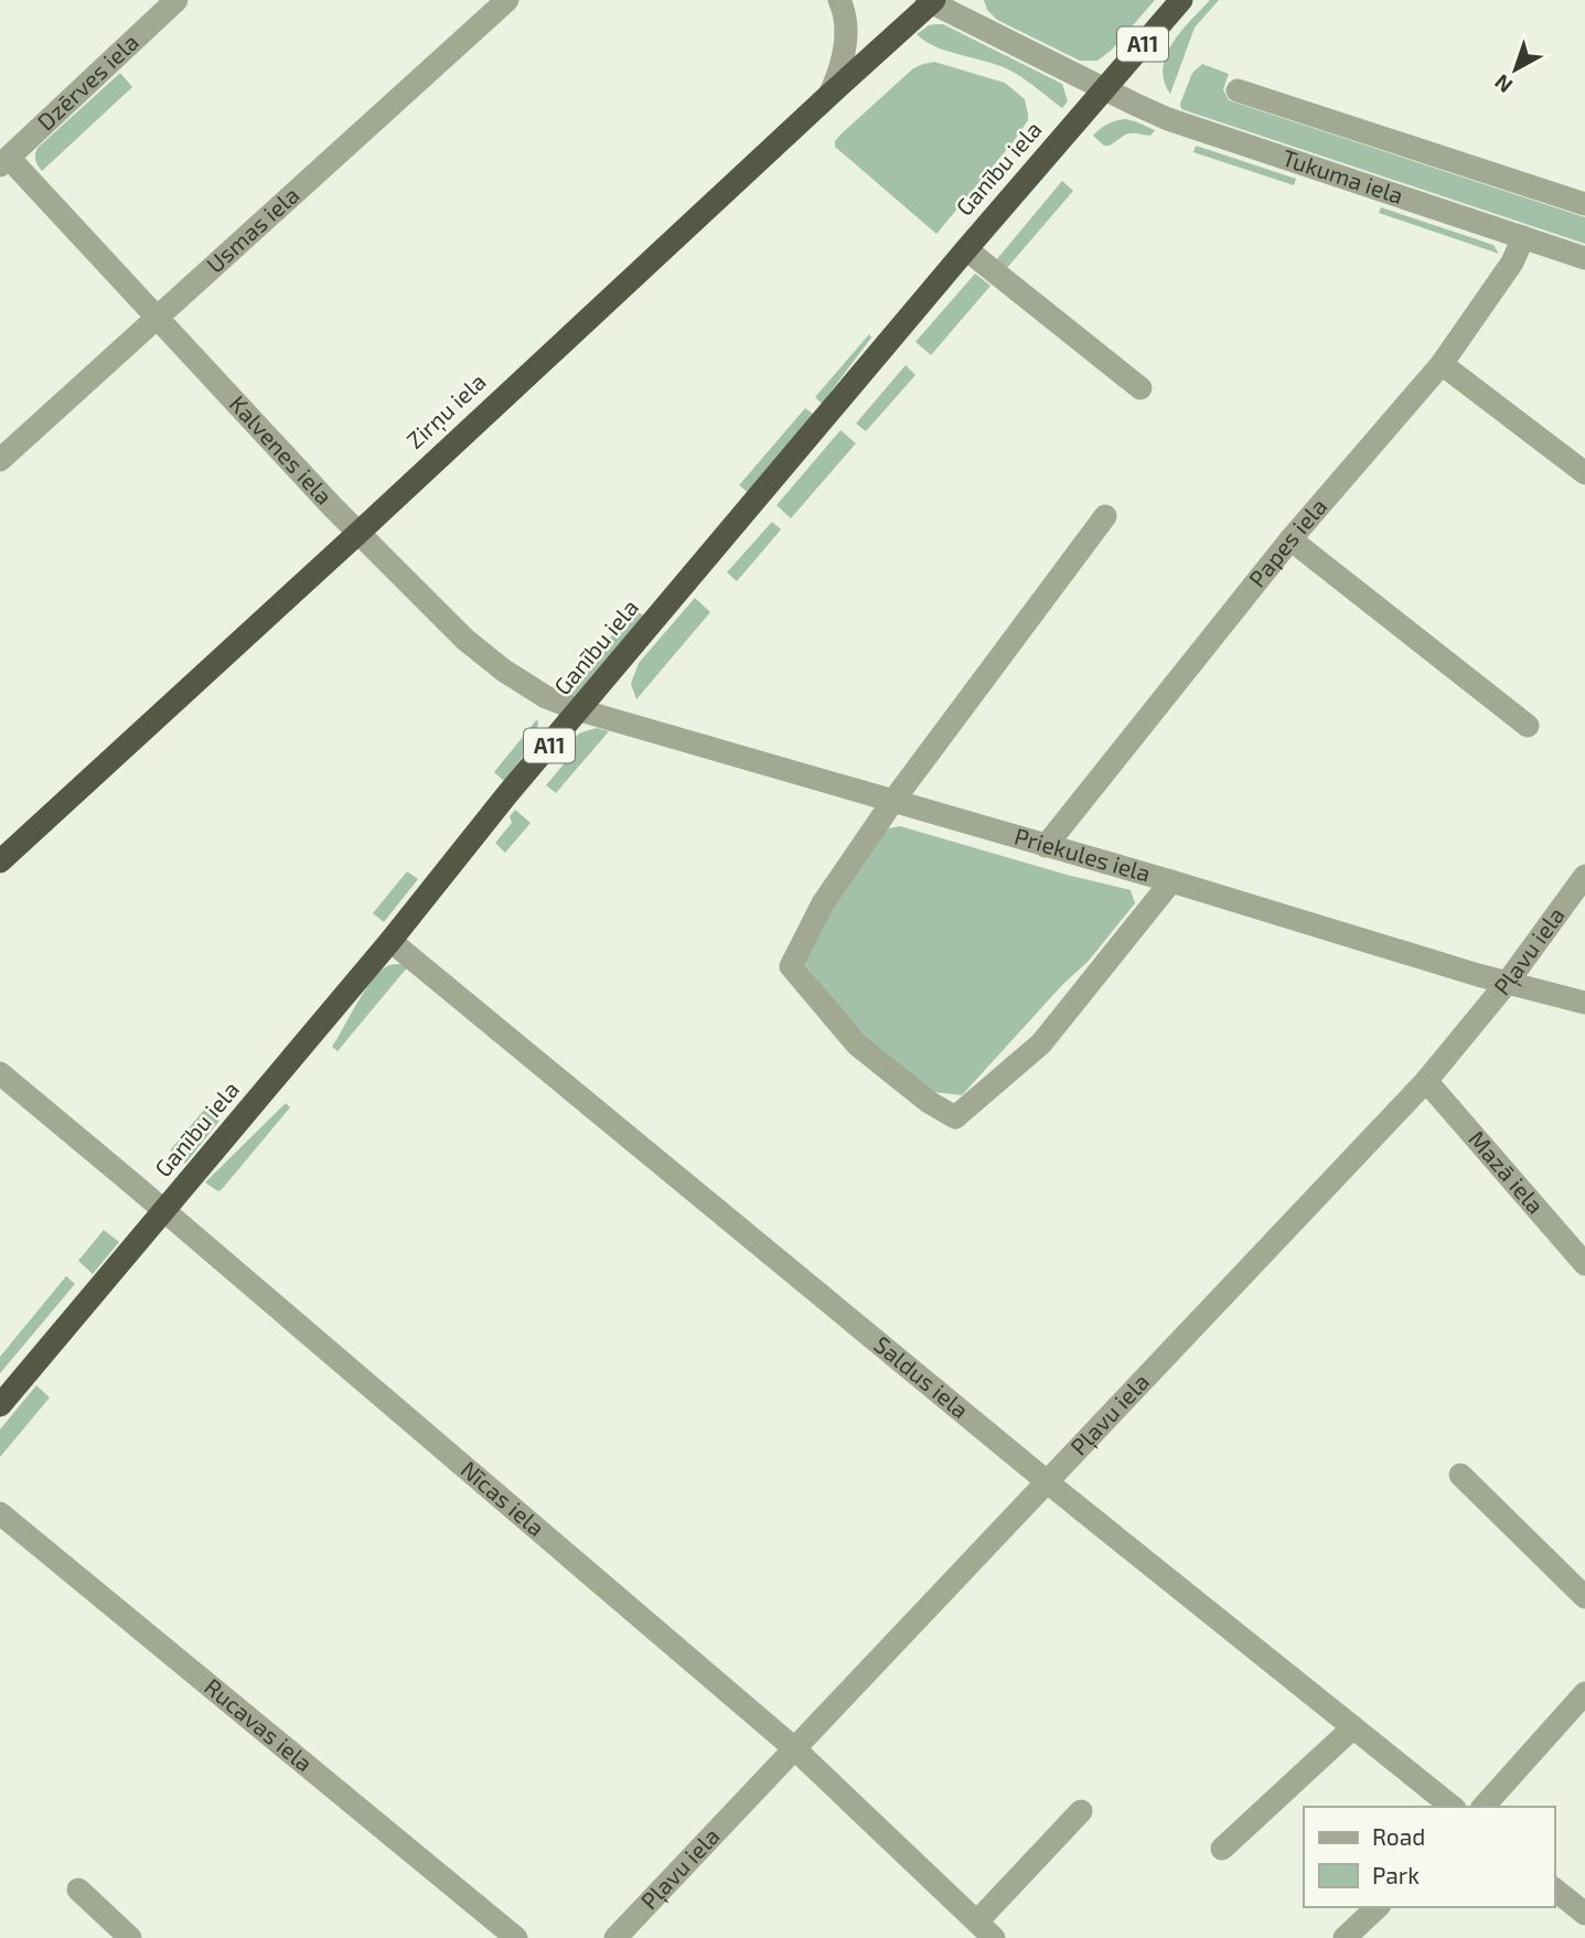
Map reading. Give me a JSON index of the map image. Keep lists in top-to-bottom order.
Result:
{
  "streets": {
    "highway": ["A11", "Ganību iela", "Zirņu iela"],
    "street": [
      "Dzērves iela",
      "Tukuma iela",
      "Usmas iela",
      "Kalvenes iela",
      "Papes iela",
      "Priekules iela",
      "Pļavu iela",
      "Mazā iela",
      "Saldus iela",
      "Nīcas iela",
      "Rucavas iela"
    ]
  },
  "crossings": [
    ["Dzērves iela", "Kalvenes iela"],
    ["Ganību iela", "Tukuma iela"],
    ["Ganību iela", "Kalvenes iela"],
    ["Ganību iela", "Priekules iela"],
    ["Ganību iela", "Saldus iela"],
    ["Ganību iela", "Nīcas iela"],
    ["Tukuma iela", "Zirņu iela"],
    ["Tukuma iela", "Papes iela"],
    ["Usmas iela", "Kalvenes iela"],
    ["Zirņu iela", "Kalvenes iela"],
    ["Kalvenes iela", "Priekules iela"],
    ["Papes iela", "Priekules iela"],
    ["Priekules iela", "Pļavu iela"],
    ["Pļavu iela", "Mazā iela"],
    ["Pļavu iela", "Saldus iela"],
    ["Pļavu iela", "Nīcas iela"]
  ],
  "legend": ["Road", "Park"],
  "north": "bottom left"
}
